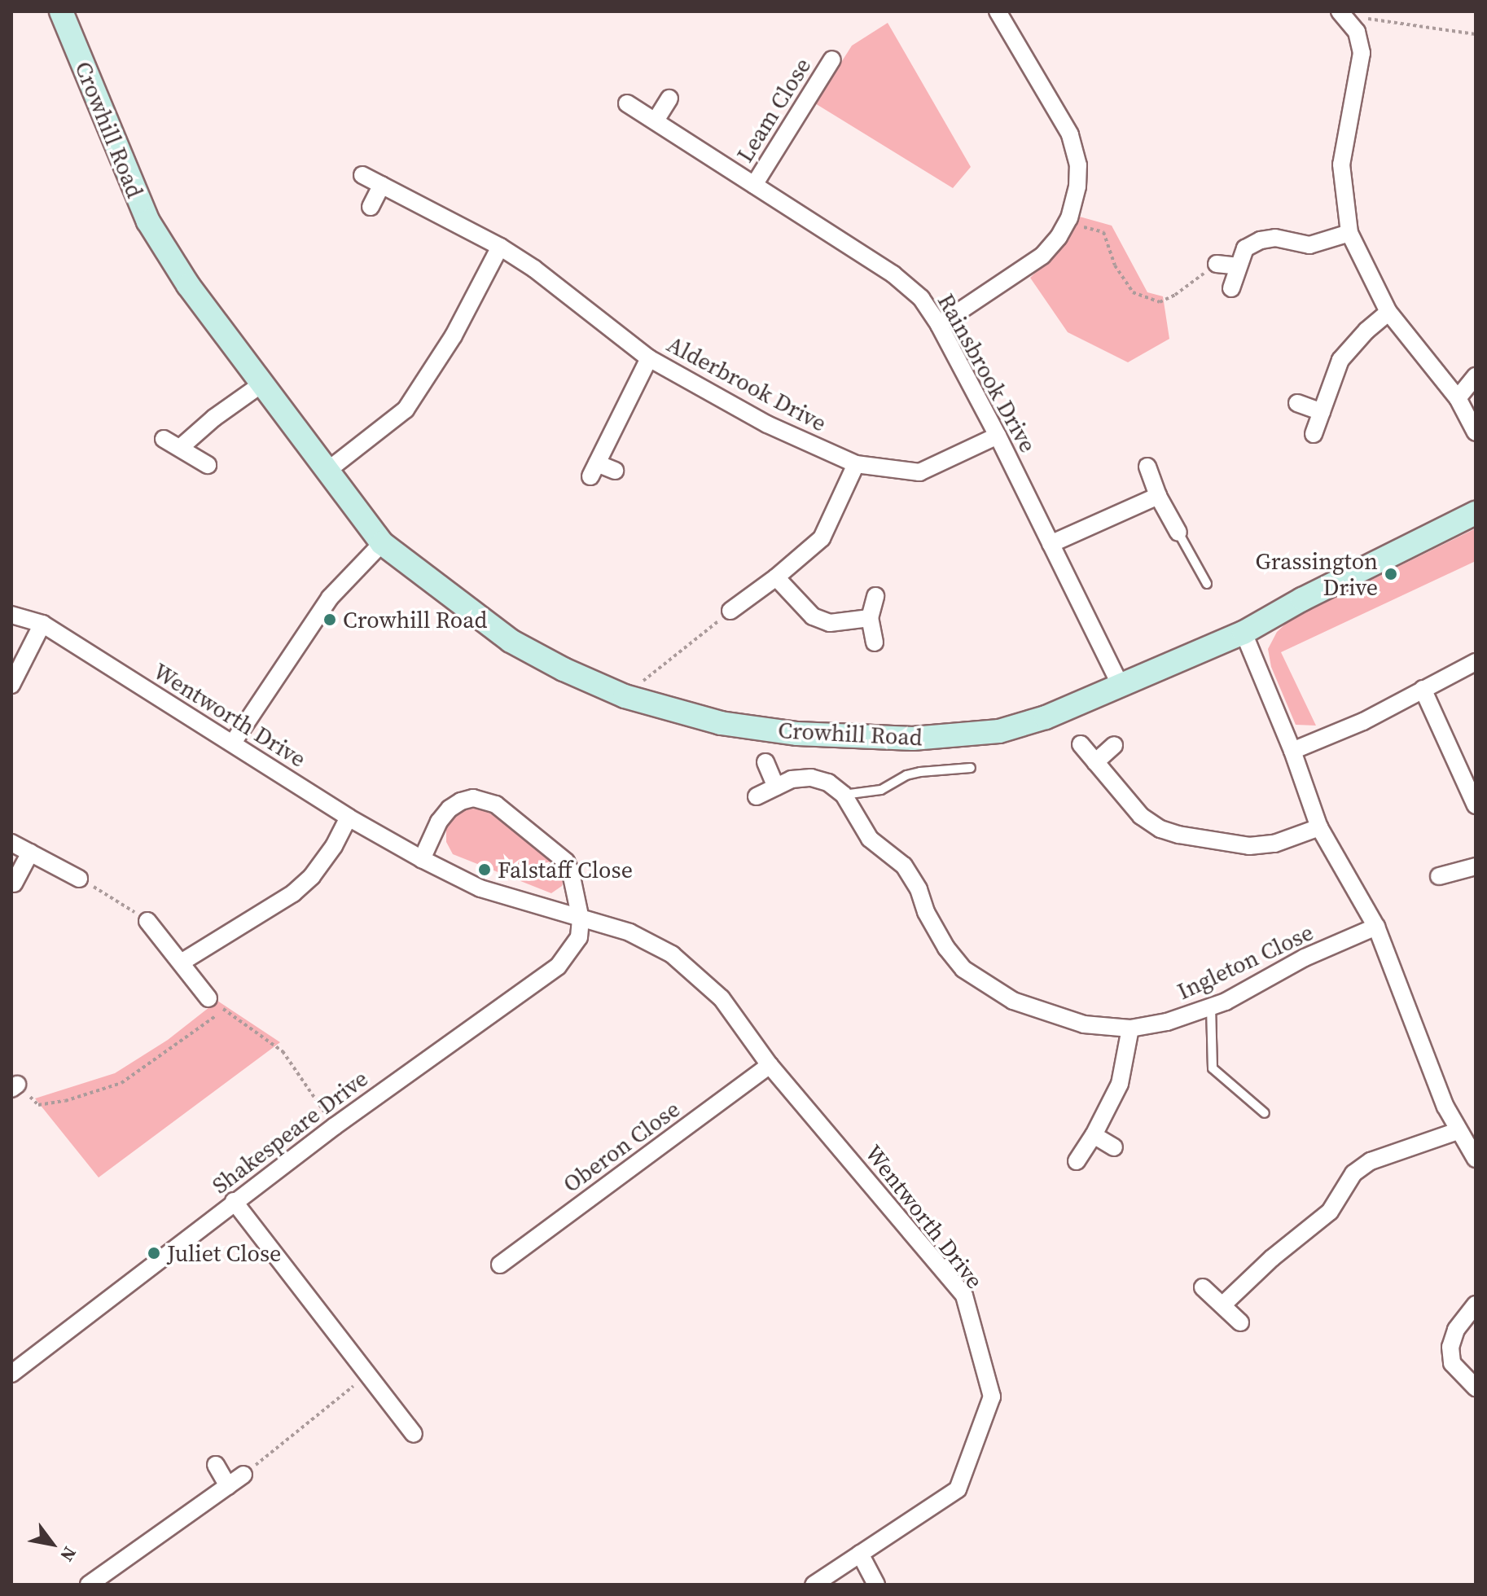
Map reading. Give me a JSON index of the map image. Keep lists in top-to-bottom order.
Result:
{
  "streets": {
    "street": [
      "Leam Close",
      "Crowhill Road",
      "Rainsbrook Drive",
      "Alderbrook Drive",
      "Wentworth Drive",
      "Ingleton Close",
      "Shakespeare Drive",
      "Oberon Close"
    ]
  },
  "crossings": [
    ["Leam Close", "Rainsbrook Drive"],
    ["Crowhill Road", "Rainsbrook Drive"],
    ["Rainsbrook Drive", "Alderbrook Drive"],
    ["Wentworth Drive", "Shakespeare Drive"],
    ["Wentworth Drive", "Oberon Close"]
  ],
  "places": [
    "Grassington Drive",
    "Crowhill Road",
    "Falstaff Close",
    "Juliet Close"
  ],
  "north": "bottom right"
}
